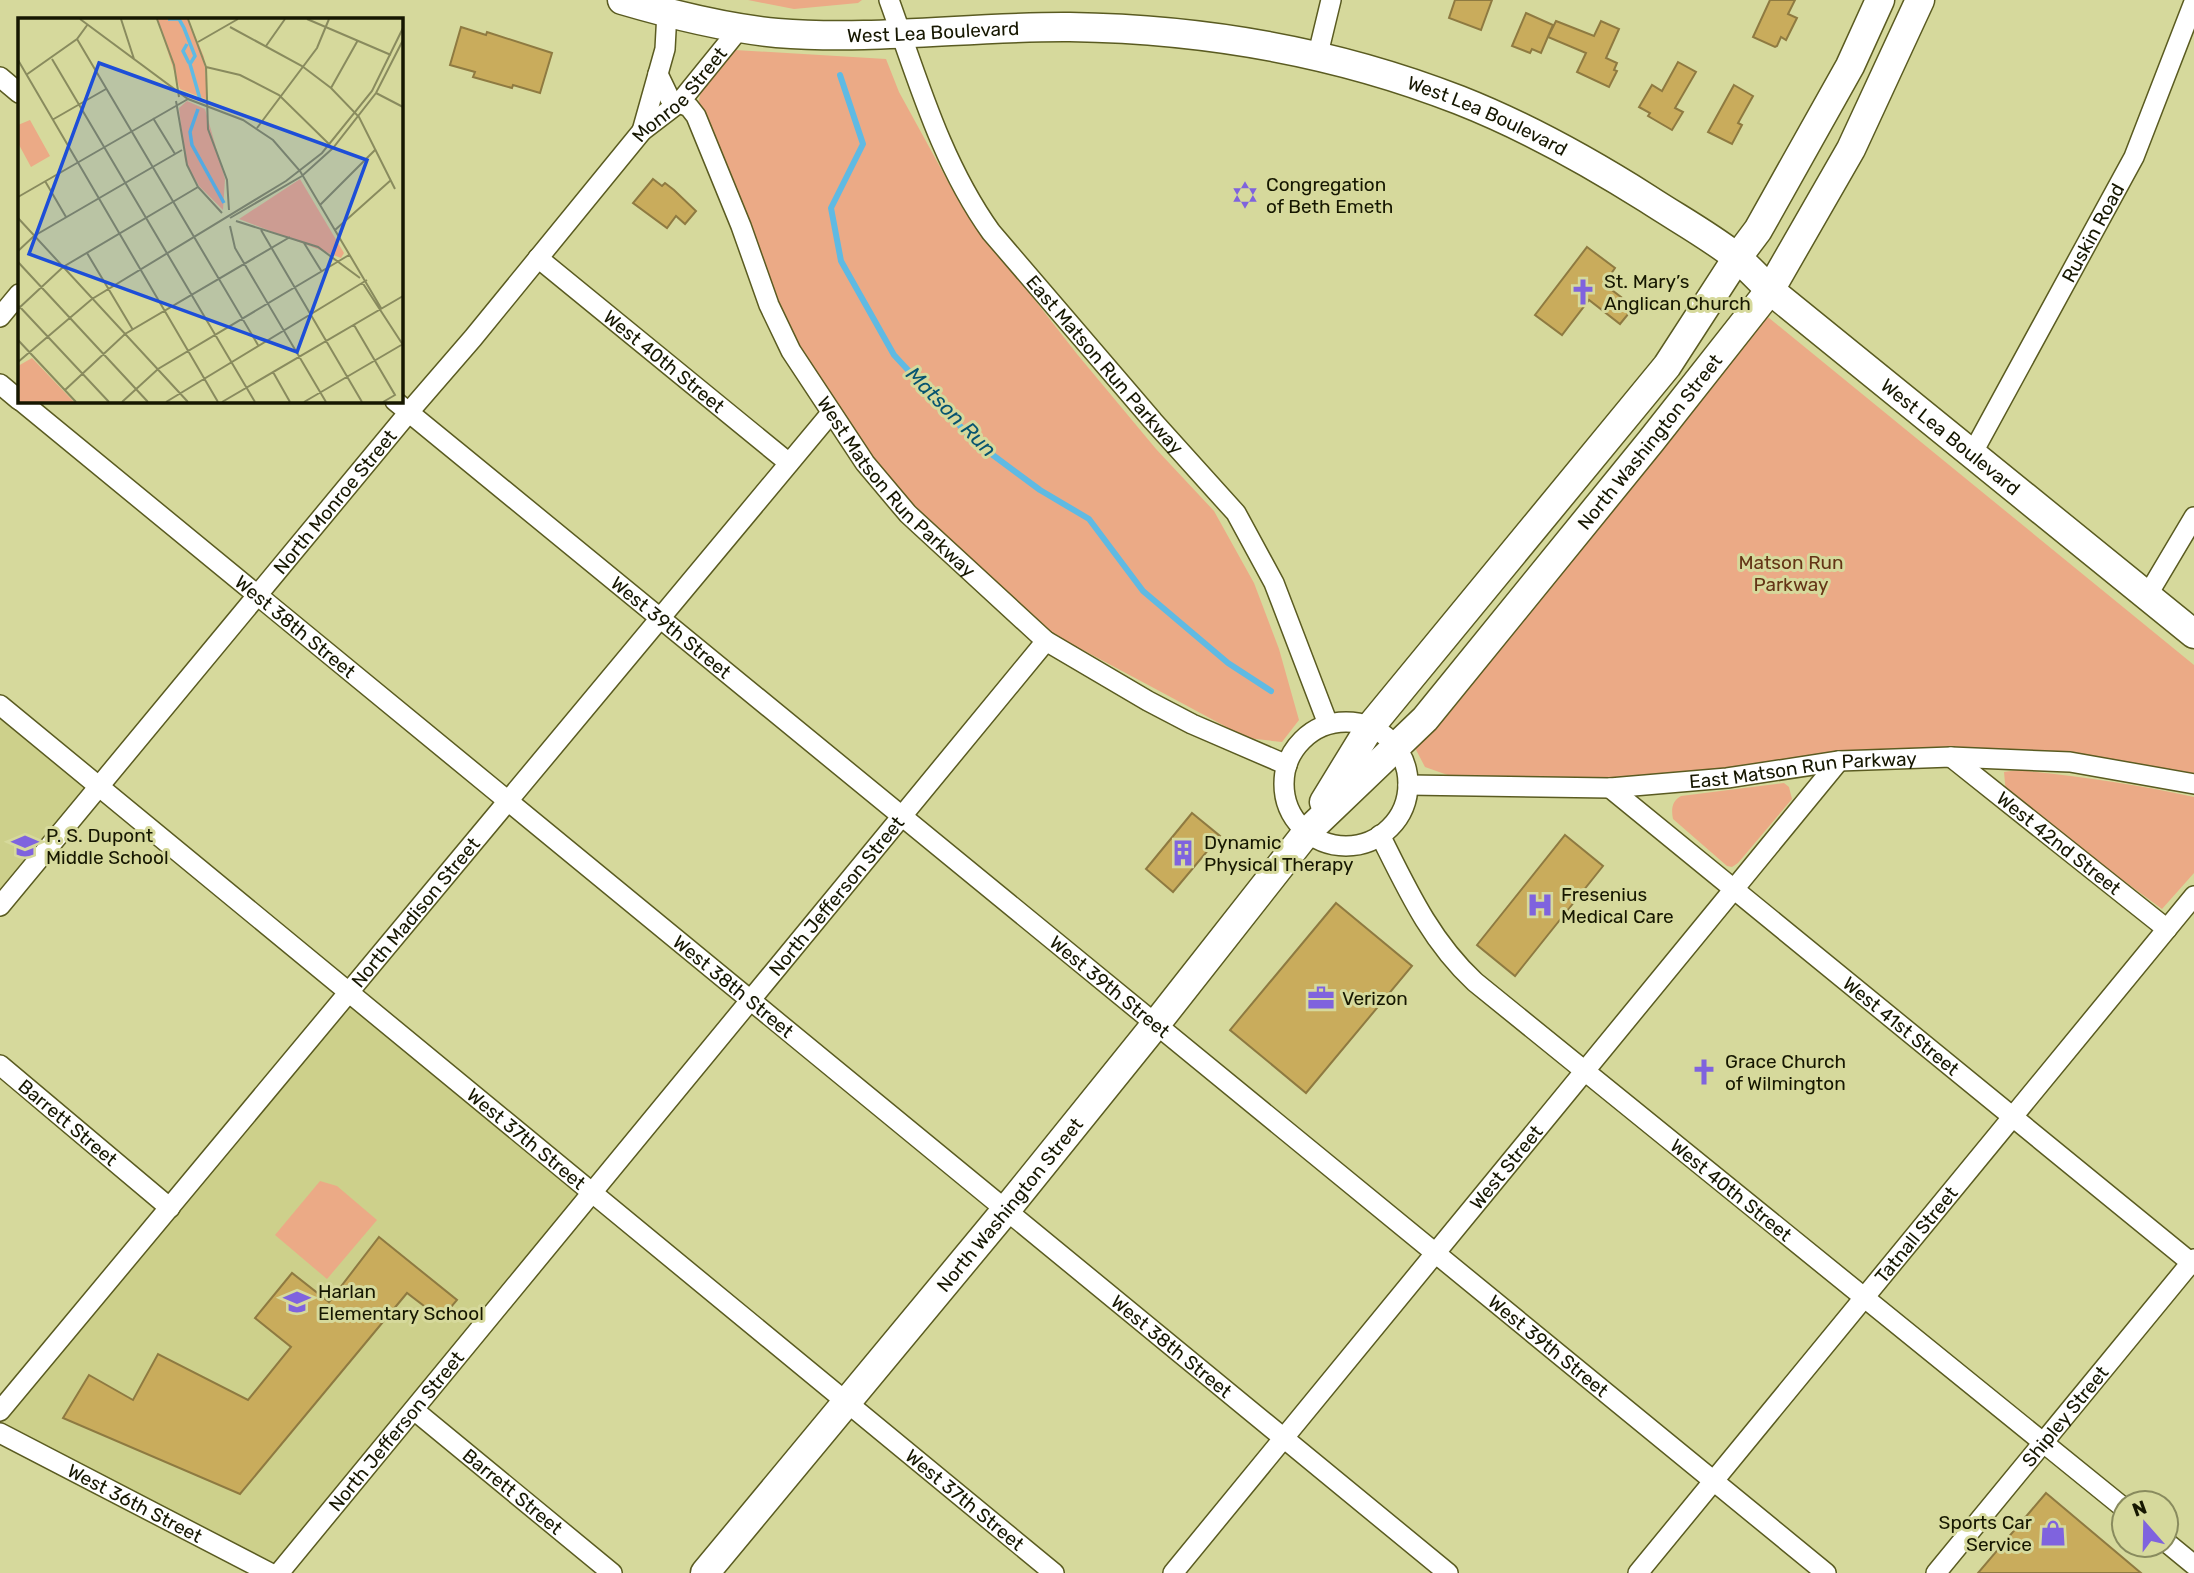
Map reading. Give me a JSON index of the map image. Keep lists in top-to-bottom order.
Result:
{
  "streets": {
    "main road": ["West Lea Boulevard", "North Washington Street"],
    "street": [
      "Monroe Street",
      "Ruskin Road",
      "West 40th Street",
      "East Matson Run Parkway",
      "West Matson Run Parkway",
      "North Monroe Street",
      "West 38th Street",
      "West 39th Street",
      "West 42nd Street",
      "North Jefferson Street",
      "North Madison Street",
      "West 41st Street",
      "Barrett Street",
      "West 37th Street",
      "West Street",
      "Tatnall Street",
      "Shipley Street",
      "West 36th Street"
    ]
  },
  "crossings": [
    ["West Lea Boulevard", "Monroe Street"],
    ["West Lea Boulevard", "Ruskin Road"],
    ["West Lea Boulevard", "East Matson Run Parkway"],
    ["West Lea Boulevard", "North Washington Street"],
    ["Monroe Street", "West Matson Run Parkway"],
    ["Monroe Street", "North Monroe Street"],
    ["West 40th Street", "North Monroe Street"],
    ["West 40th Street", "North Madison Street"],
    ["West 40th Street", "West Street"],
    ["West 40th Street", "Tatnall Street"],
    ["West 40th Street", "Shipley Street"],
    ["East Matson Run Parkway", "West 42nd Street"],
    ["East Matson Run Parkway", "West 41st Street"],
    ["East Matson Run Parkway", "West Street"],
    ["North Washington Street", "West 38th Street"],
    ["North Washington Street", "West 39th Street"],
    ["North Washington Street", "West 37th Street"],
    ["West Matson Run Parkway", "North Jefferson Street"],
    ["West Matson Run Parkway", "North Madison Street"],
    ["North Monroe Street", "West 38th Street"],
    ["North Monroe Street", "West 39th Street"],
    ["North Monroe Street", "West 37th Street"],
    ["West 38th Street", "North Jefferson Street"],
    ["West 38th Street", "North Madison Street"],
    ["West 38th Street", "West Street"],
    ["West 39th Street", "North Jefferson Street"],
    ["West 39th Street", "North Madison Street"],
    ["West 39th Street", "West Street"],
    ["West 39th Street", "Tatnall Street"],
    ["West 42nd Street", "Tatnall Street"],
    ["North Jefferson Street", "Barrett Street"],
    ["North Jefferson Street", "West 37th Street"],
    ["North Madison Street", "Barrett Street"],
    ["North Madison Street", "West 37th Street"],
    ["West 41st Street", "West Street"],
    ["West 41st Street", "Tatnall Street"],
    ["West 41st Street", "Shipley Street"]
  ],
  "water": ["Matson Run"],
  "parks": ["Matson Run Parkway"],
  "places": {
    "synagogue": ["Congregation of Beth Emeth"],
    "church": ["St. Mary’s Anglican Church", "Grace Church of Wilmington"],
    "school or university": ["P. S. Dupont Middle School", "Harlan Elementary School"],
    "building": ["Dynamic Physical Therapy"],
    "hospital": ["Fresenius Medical Care"],
    "office": ["Verizon"],
    "shop": ["Sports Car Service"]
  },
  "north": "top"
}
